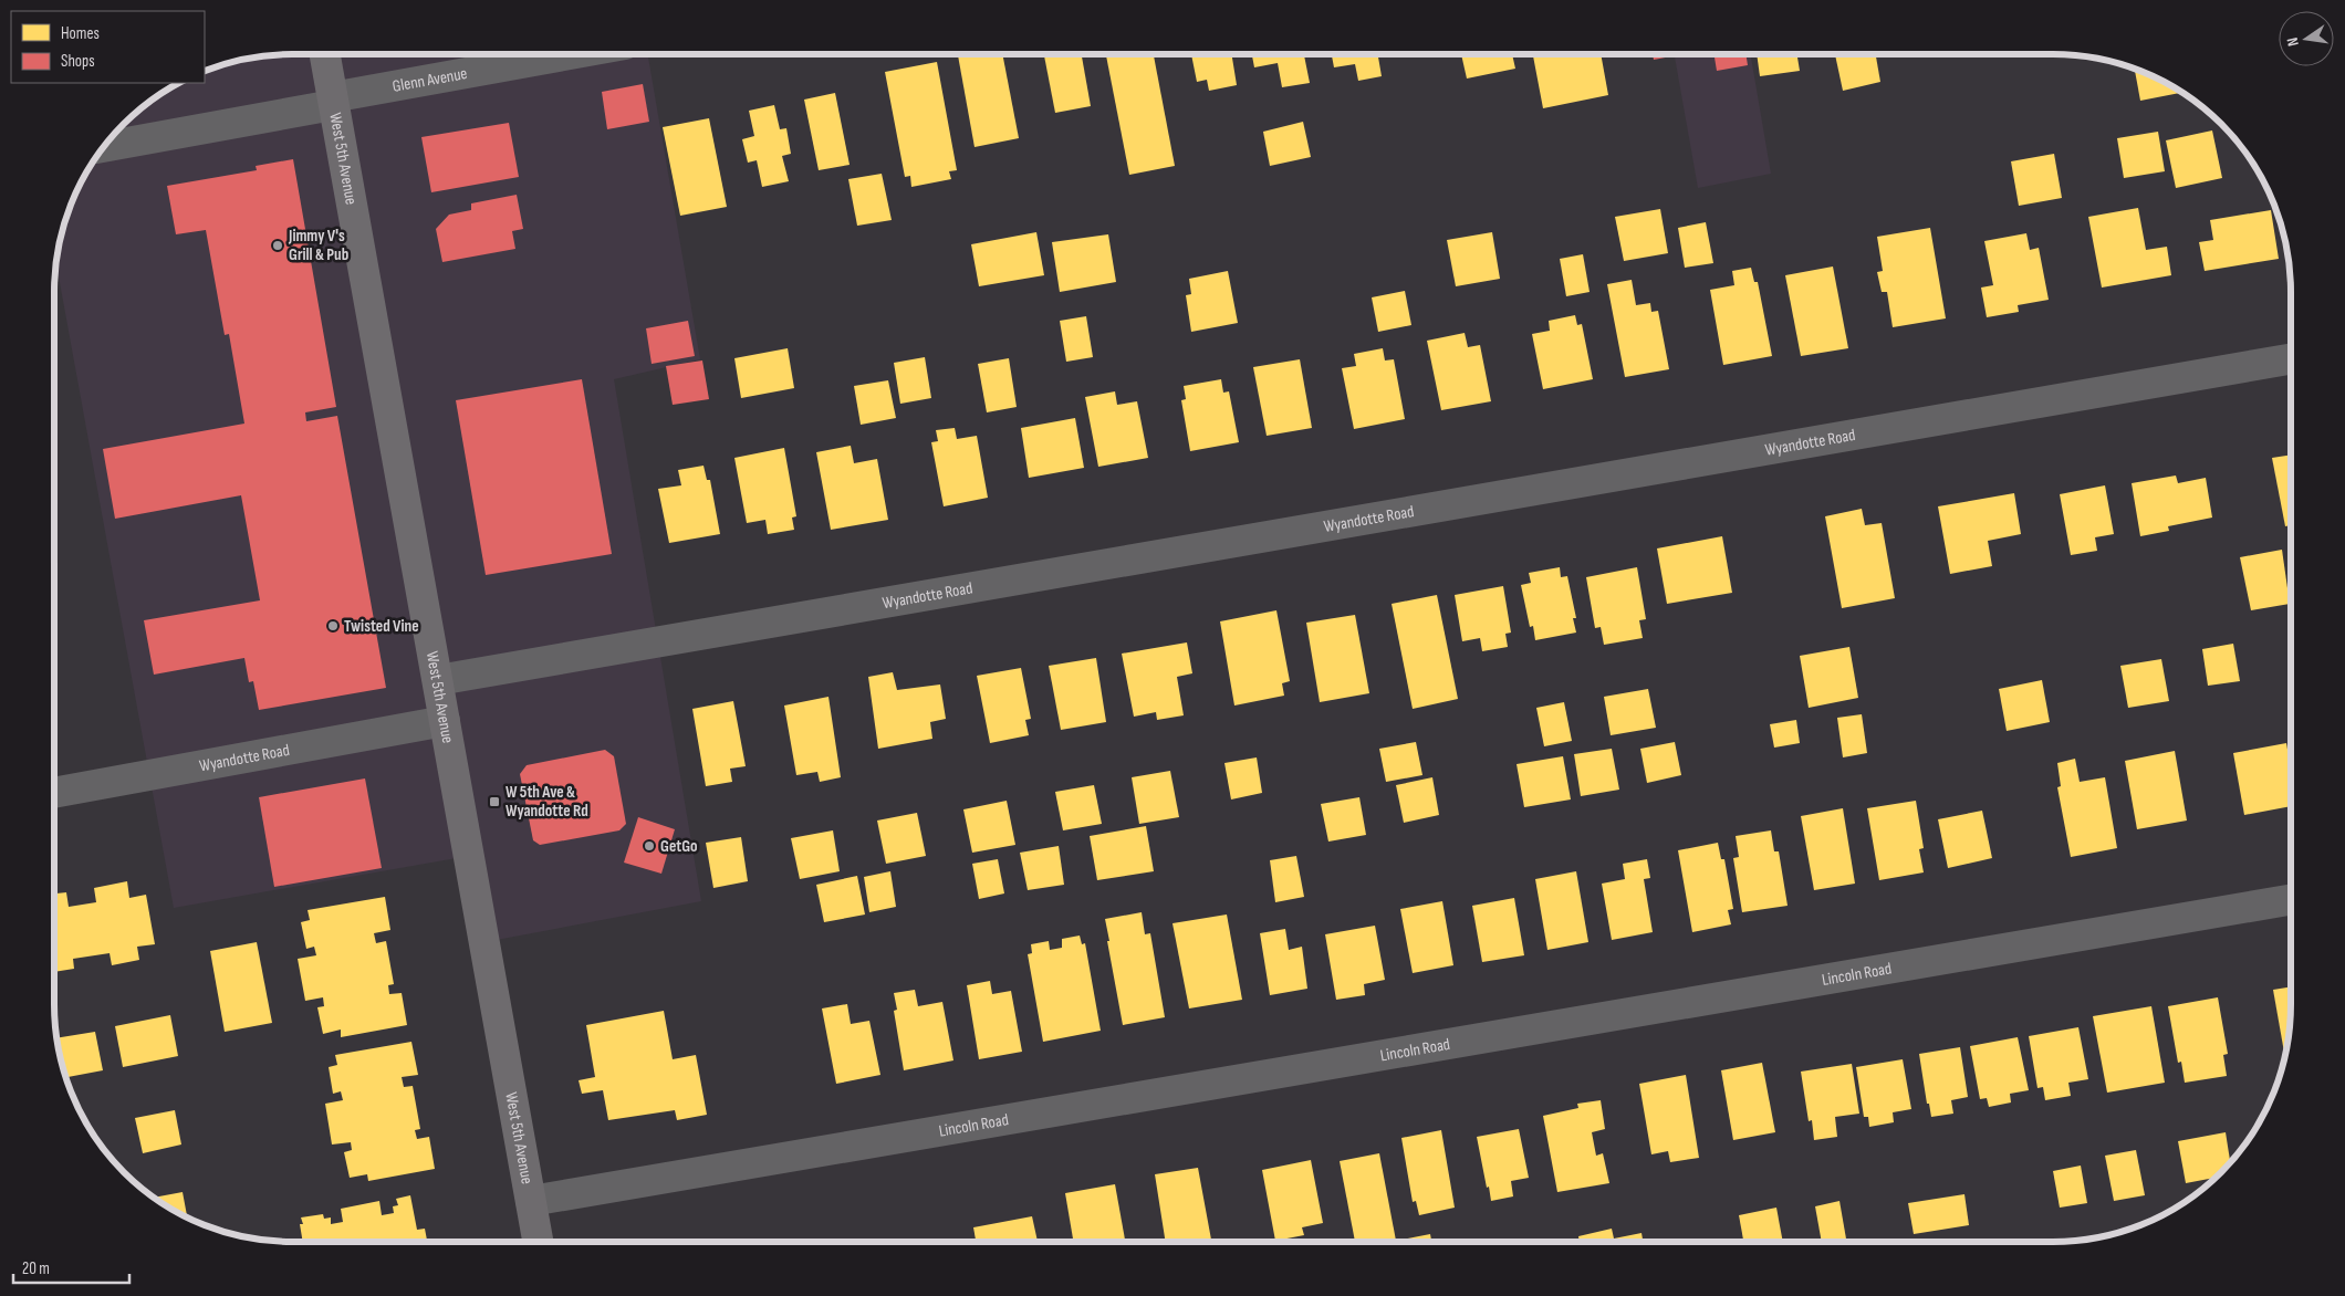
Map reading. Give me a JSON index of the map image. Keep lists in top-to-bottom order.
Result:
{
  "streets": {
    "main road": ["West 5th Avenue"],
    "street": ["Glenn Avenue", "Wyandotte Road", "Lincoln Road"]
  },
  "crossings": [
    ["Glenn Avenue", "West 5th Avenue"],
    ["West 5th Avenue", "Wyandotte Road"],
    ["West 5th Avenue", "Lincoln Road"]
  ],
  "places": {
    "other": ["Jimmy V's Grill & Pub", "Twisted Vine", "GetGo"],
    "transit": ["W 5th Ave & Wyandotte Rd"]
  },
  "legend": ["Homes", "Shops"],
  "scale_bar": "20 m",
  "north": "left"
}
